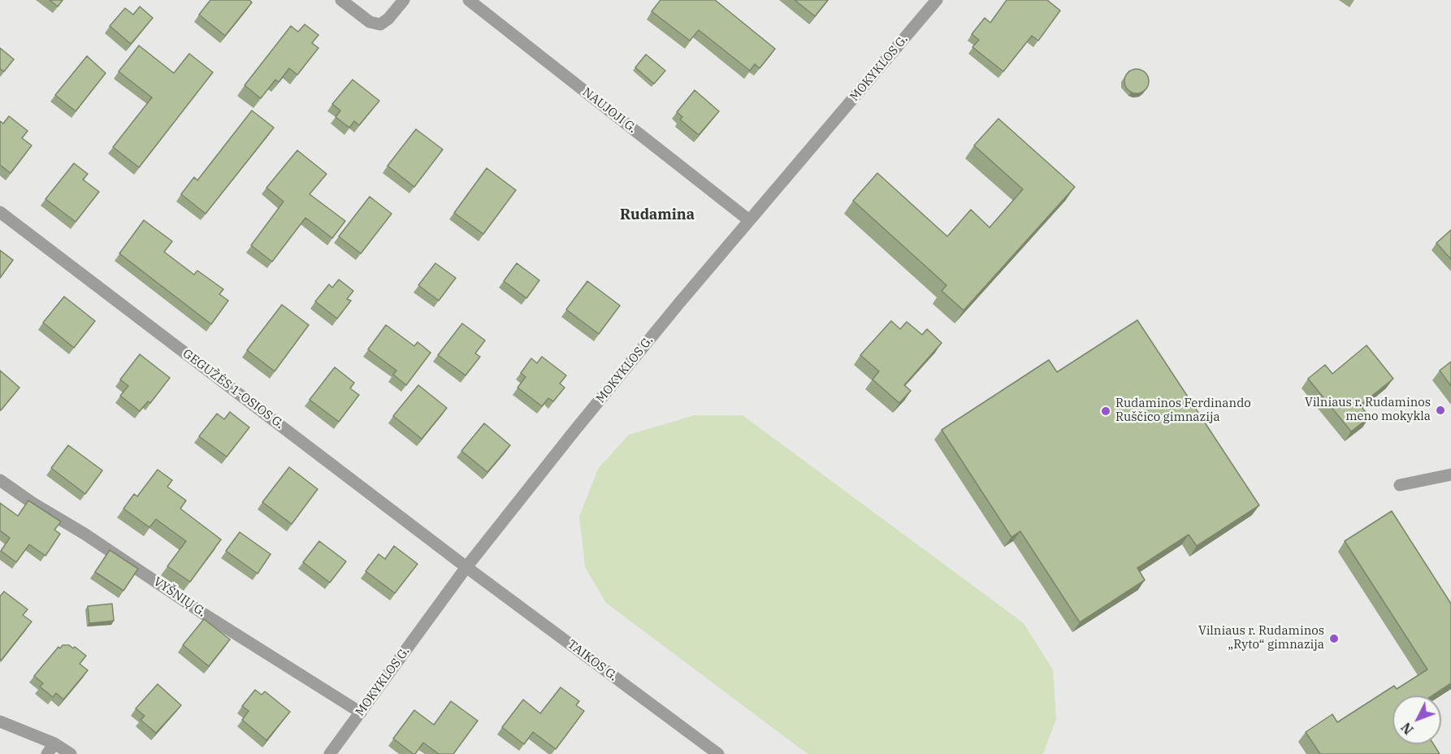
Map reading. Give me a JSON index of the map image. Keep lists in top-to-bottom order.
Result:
{
  "streets": {
    "street": [
      "MOKYKLOS G.",
      "NAUJOJI G.",
      "GEGUŽĖS 1-OSIOS G.",
      "VYŠNIŲ G.",
      "TAIKOS G."
    ]
  },
  "crossings": [
    ["MOKYKLOS G.", "NAUJOJI G."],
    ["MOKYKLOS G.", "GEGUŽĖS 1-OSIOS G."],
    ["MOKYKLOS G.", "VYŠNIŲ G."],
    ["MOKYKLOS G.", "TAIKOS G."],
    ["GEGUŽĖS 1-OSIOS G.", "TAIKOS G."]
  ],
  "districts": ["Rudamina"],
  "places": ["Vilniaus r. Rudaminos meno mokykla", "Rudaminos Ferdinando Ruščico gimnazija", "Vilniaus r. Rudaminos „Ryto“ gimnazija"],
  "north": "bottom left"
}
